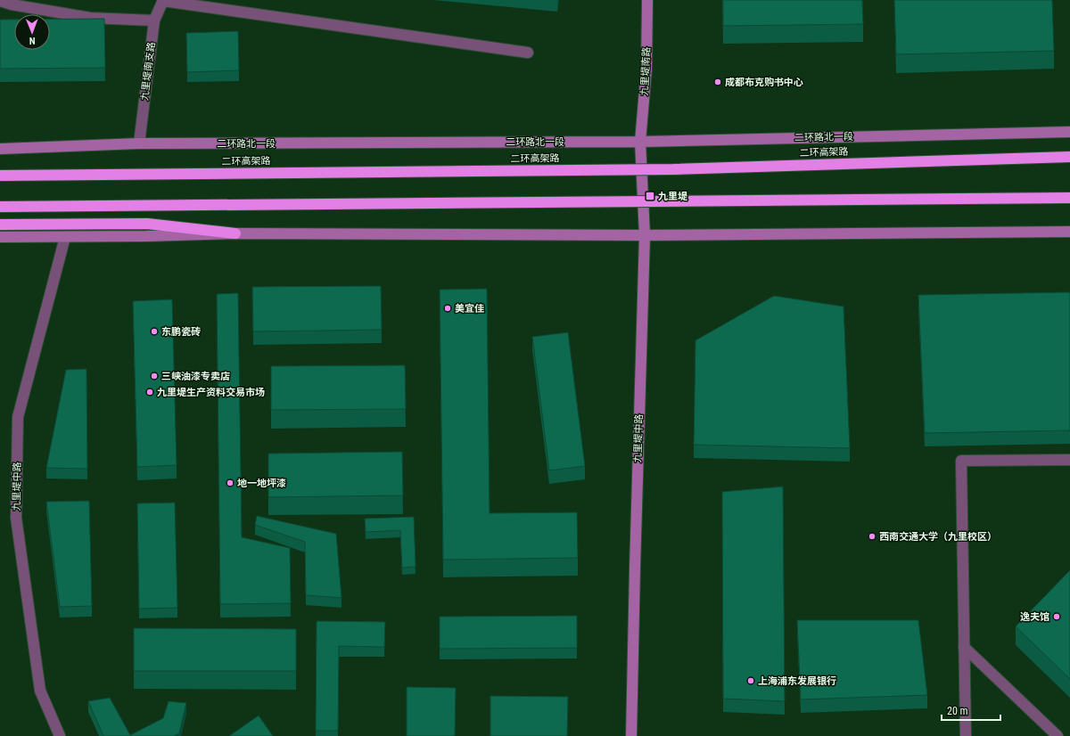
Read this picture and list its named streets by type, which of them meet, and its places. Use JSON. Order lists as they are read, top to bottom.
{
  "streets": {
    "highway": ["二环高架路"],
    "main road": ["九里堤南路", "二环路北一段", "九里堤中路"],
    "street": ["九里堤南支路"]
  },
  "crossings": [
    ["九里堤南支路", "二环路北一段"],
    ["九里堤南路", "二环路北一段"],
    ["九里堤南路", "九里堤中路"],
    ["二环路北一段", "九里堤中路"]
  ],
  "places": {
    "other": [
      "成都布克购书中心",
      "美宜佳",
      "东鹏瓷砖",
      "三峡油漆专卖店",
      "九里堤生产资料交易市场",
      "地一地坪漆",
      "西南交通大学（九里校区）",
      "逸夫馆",
      "上海浦东发展银行"
    ],
    "transit": ["九里堤"]
  },
  "scale_bar": "20 m",
  "north": "bottom"
}
